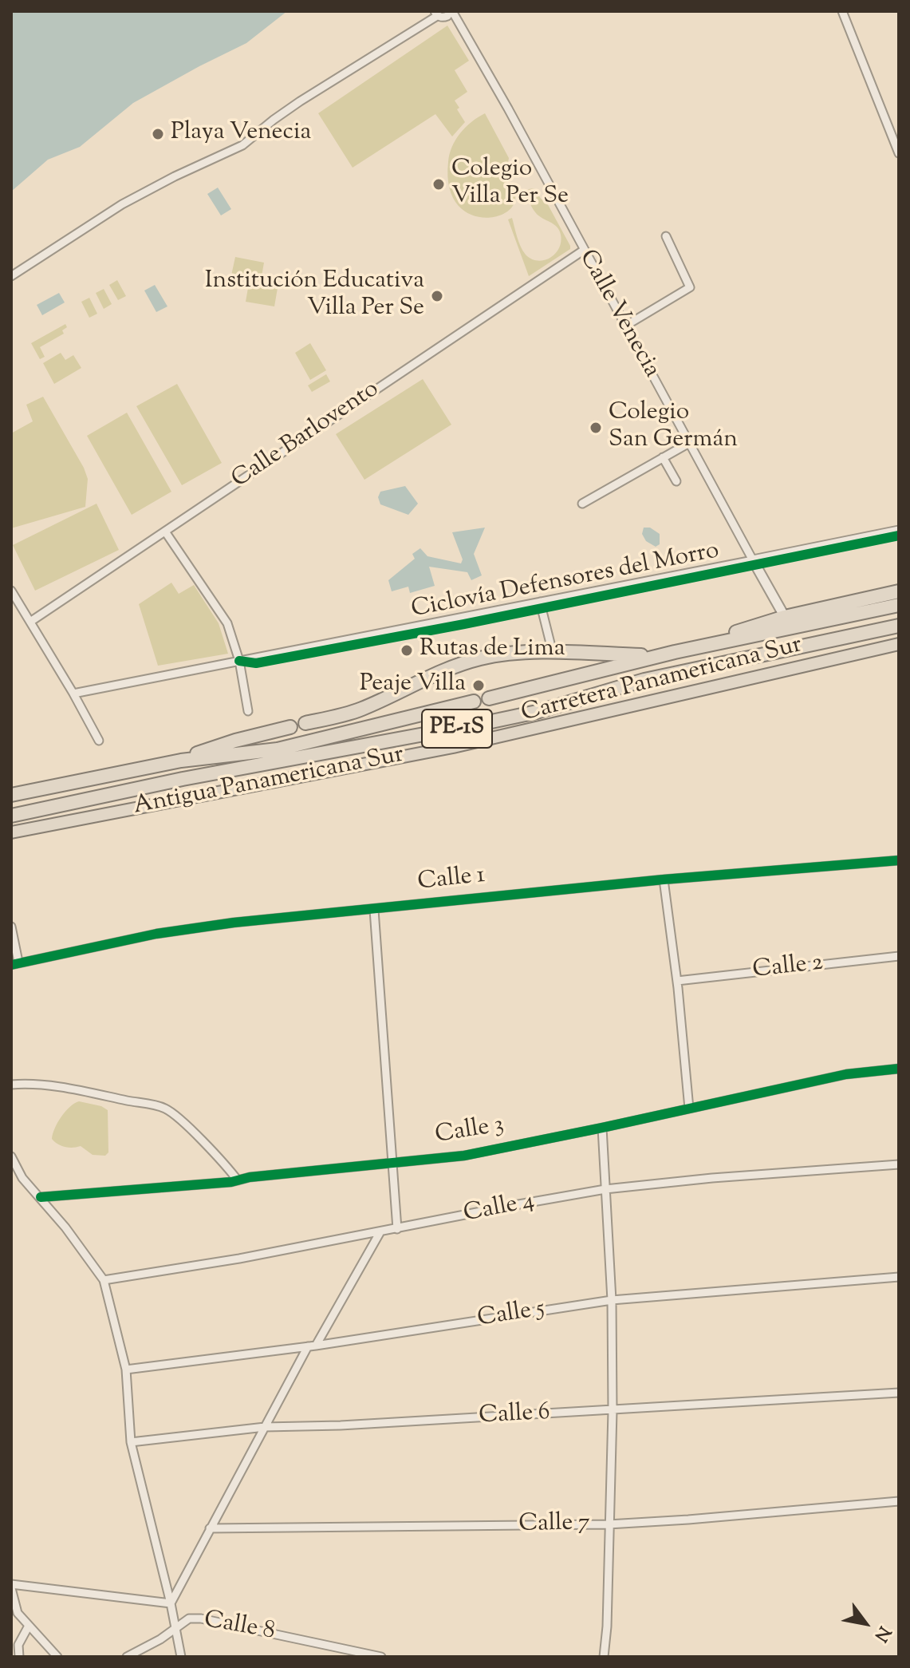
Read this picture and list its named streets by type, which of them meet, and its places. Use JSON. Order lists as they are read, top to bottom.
{
  "streets": {
    "highway": ["Carretera Panamericana Sur", "PE-1S"],
    "main road": ["Antigua Panamericana Sur"],
    "street": [
      "Calle Venecia",
      "Calle Barlovento",
      "Calle 1",
      "Calle 2",
      "Calle 3",
      "Calle 4",
      "Calle 5",
      "Calle 6",
      "Calle 7",
      "Calle 8"
    ],
    "cycle path": ["Ciclovía Defensores del Morro"]
  },
  "crossings": [
    ["Calle Venecia", "Calle Barlovento"]
  ],
  "places": [
    "Playa Venecia",
    "Colegio Villa Per Se",
    "Institución Educativa Villa Per Se",
    "Colegio San Germán",
    "Rutas de Lima",
    "Peaje Villa"
  ],
  "north": "bottom right"
}
